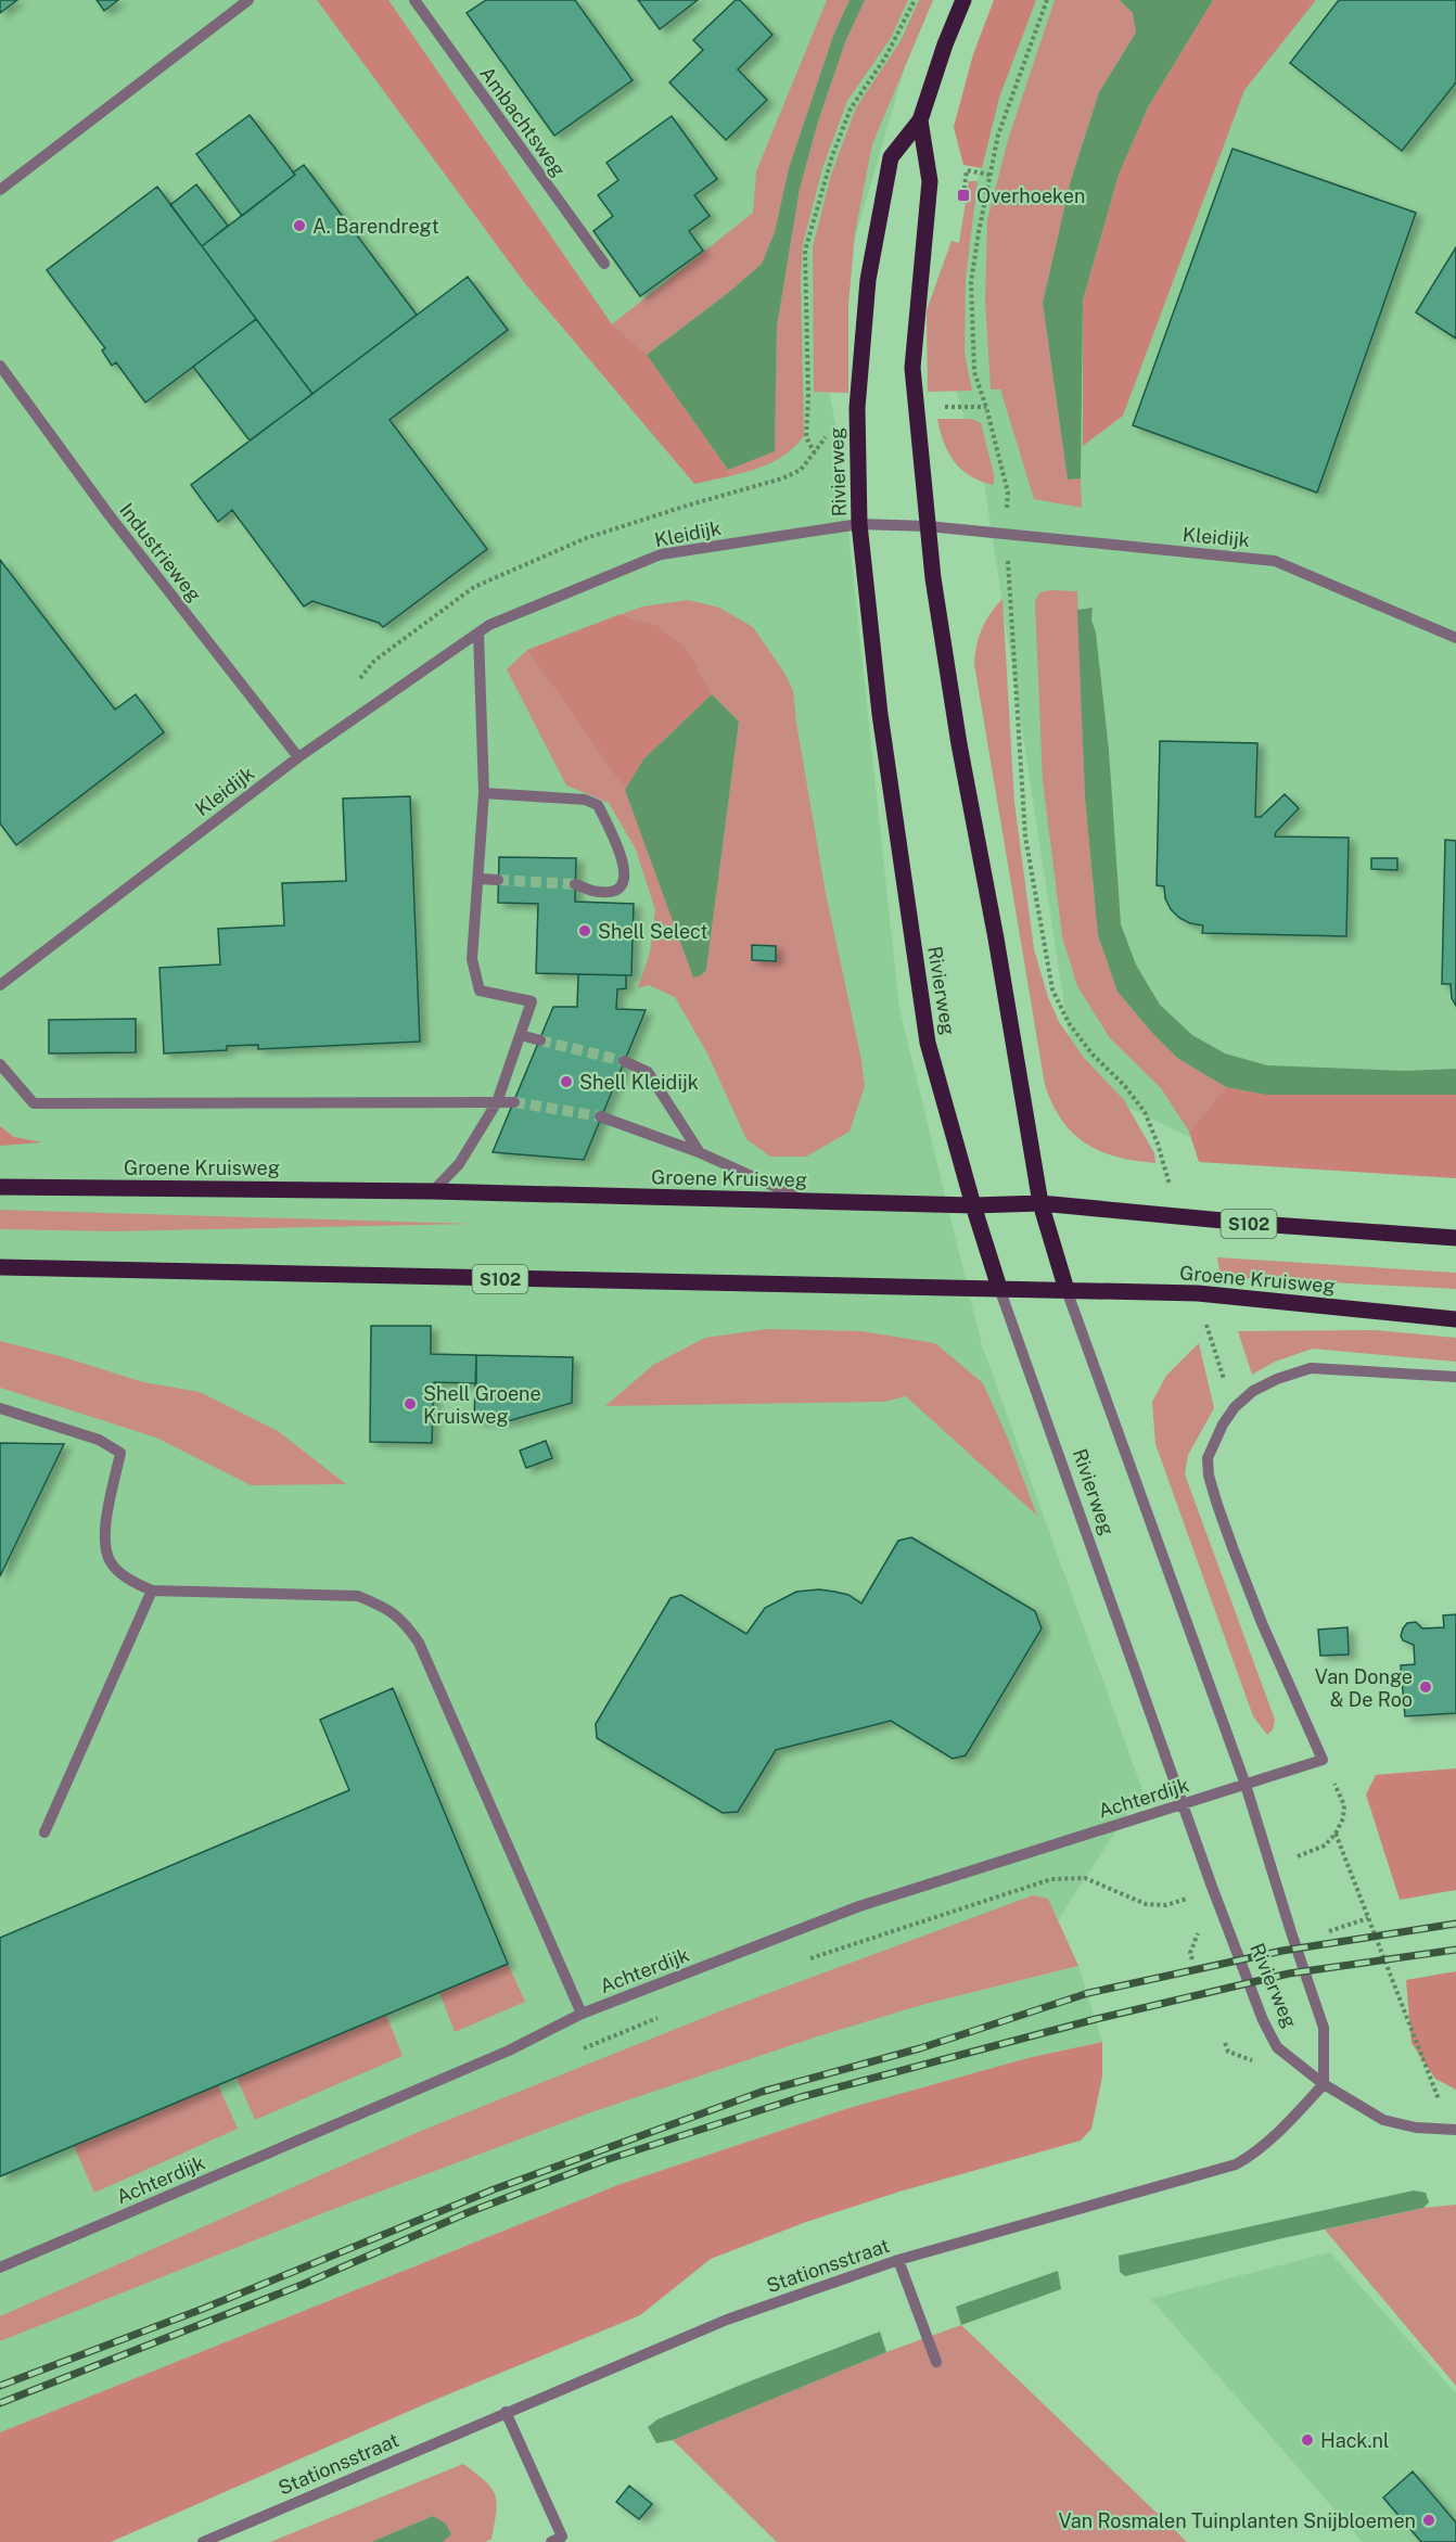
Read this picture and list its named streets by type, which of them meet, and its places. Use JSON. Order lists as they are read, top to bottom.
{
  "streets": {
    "main road": ["Rivierweg", "Groene Kruisweg", "S102"],
    "street": [
      "Ambachtsweg",
      "Kleidijk",
      "Industrieweg",
      "Achterdijk",
      "Stationsstraat"
    ]
  },
  "crossings": [
    ["Rivierweg", "Kleidijk"],
    ["Rivierweg", "Groene Kruisweg"],
    ["Rivierweg", "Achterdijk"],
    ["Rivierweg", "Stationsstraat"],
    ["Kleidijk", "Industrieweg"]
  ],
  "places": {
    "transit": ["Overhoeken"],
    "other": [
      "A. Barendregt",
      "Shell Select",
      "Shell Kleidijk",
      "Shell Groene Kruisweg",
      "Van Donge & De Roo",
      "Hack.nl",
      "Van Rosmalen Tuinplanten Snijbloemen"
    ]
  }
}
